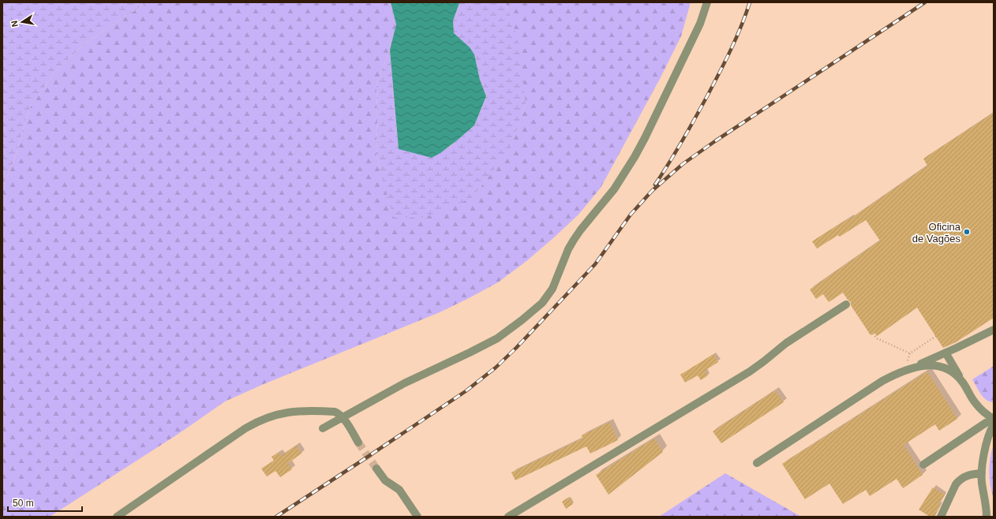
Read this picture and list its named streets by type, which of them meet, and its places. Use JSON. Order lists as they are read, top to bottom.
{
  "places": ["Oficina de Vagões"],
  "scale_bar": "50 m",
  "north": "left"
}
